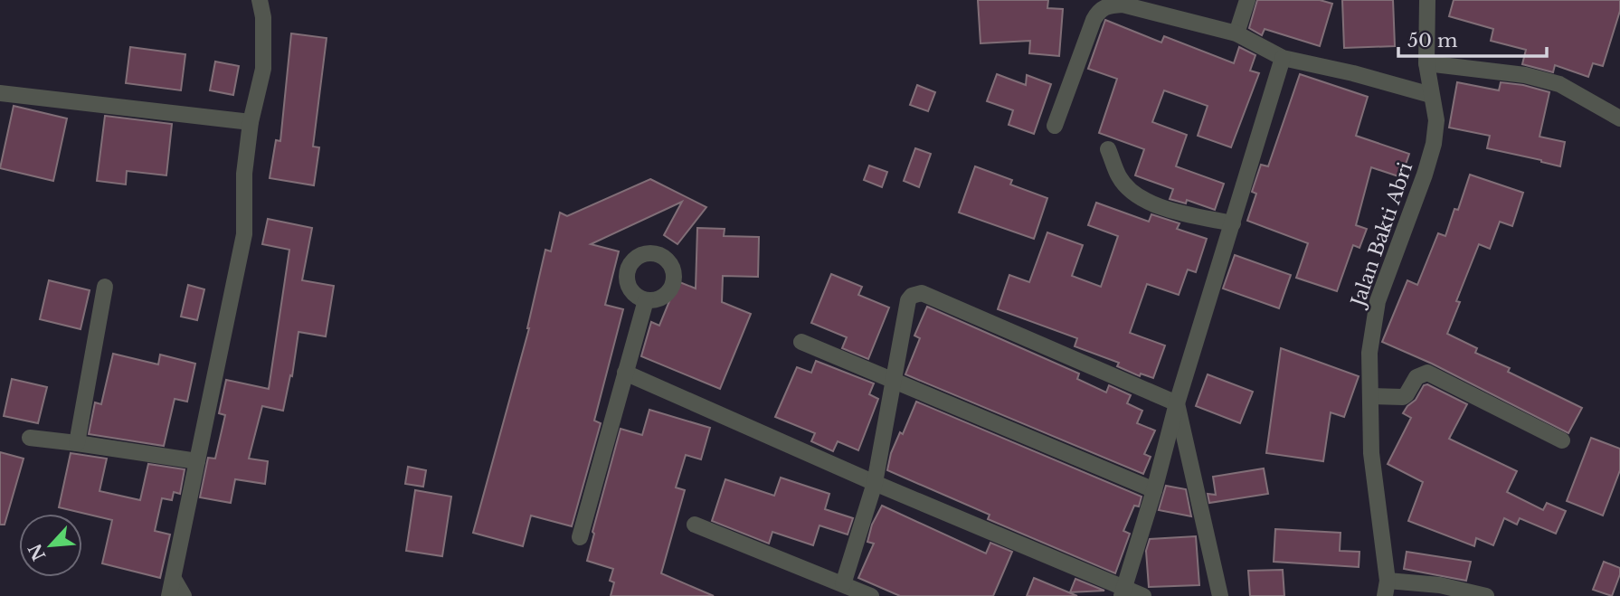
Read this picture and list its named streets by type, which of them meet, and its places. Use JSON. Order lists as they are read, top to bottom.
{
  "streets": {
    "street": ["Jalan Bakti Abri"]
  },
  "scale_bar": "50 m",
  "north": "bottom left"
}
